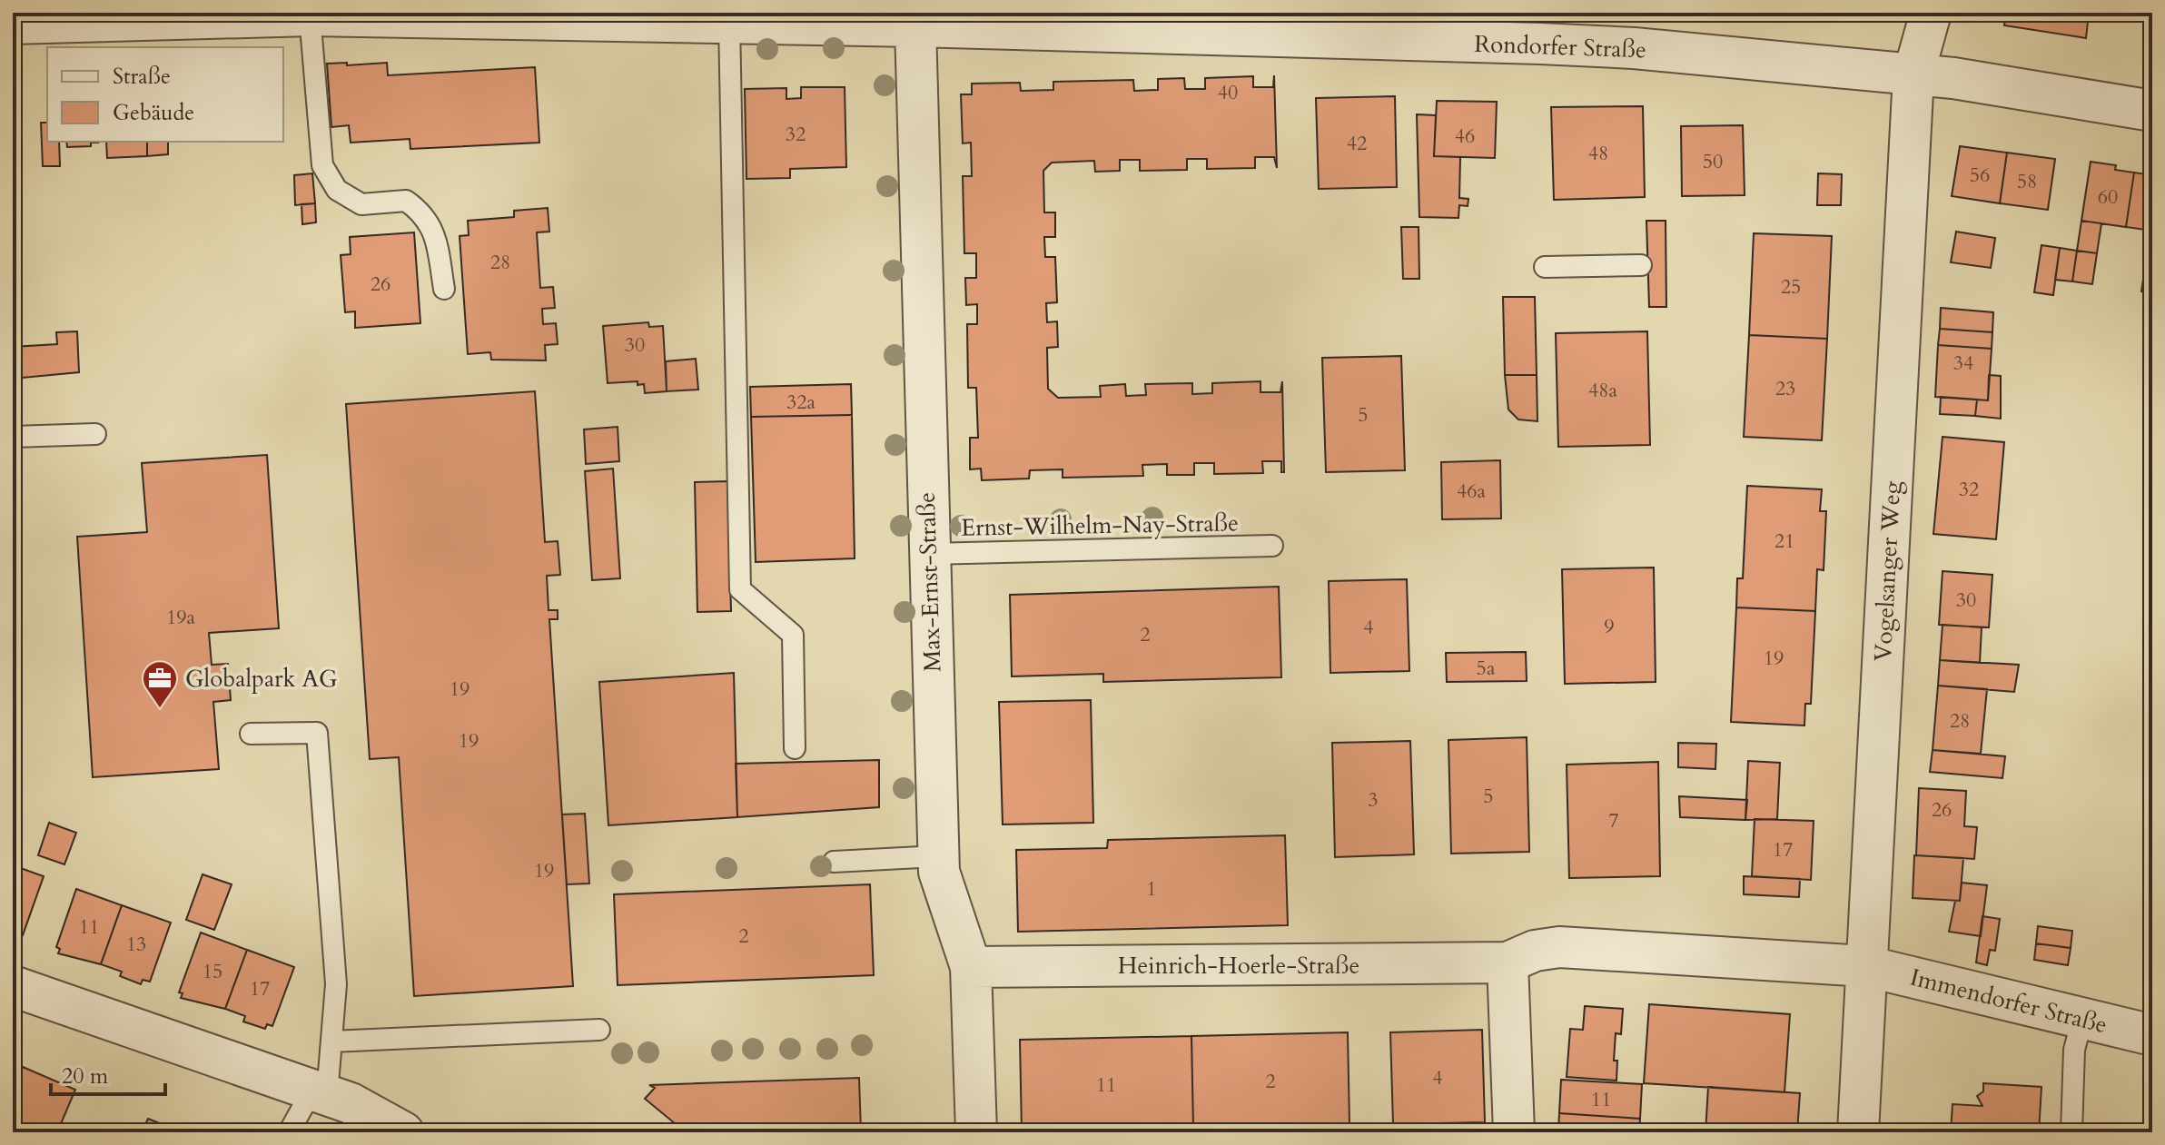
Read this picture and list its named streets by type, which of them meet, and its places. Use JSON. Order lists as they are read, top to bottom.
{
  "streets": {
    "street": [
      "Rondorfer Straße",
      "Vogelsanger Weg",
      "Max-Ernst-Straße",
      "Heinrich-Hoerle-Straße",
      "Immendorfer Straße"
    ],
    "lane": ["Ernst-Wilhelm-Nay-Straße"]
  },
  "crossings": [
    ["Rondorfer Straße", "Vogelsanger Weg"],
    ["Rondorfer Straße", "Max-Ernst-Straße"],
    ["Ernst-Wilhelm-Nay-Straße", "Max-Ernst-Straße"],
    ["Vogelsanger Weg", "Heinrich-Hoerle-Straße"],
    ["Vogelsanger Weg", "Immendorfer Straße"],
    ["Max-Ernst-Straße", "Heinrich-Hoerle-Straße"],
    ["Heinrich-Hoerle-Straße", "Immendorfer Straße"]
  ],
  "places": {
    "office": ["Globalpark AG"]
  },
  "house_numbers": [
    "40",
    "32",
    "46",
    "42",
    "48",
    "50",
    "56",
    "58",
    "60",
    "28",
    "26",
    "25",
    "30",
    "34",
    "23",
    "48a",
    "32a",
    "5",
    "32",
    "46a",
    "21",
    "30",
    "19a",
    "9",
    "4",
    "2",
    "19",
    "5a",
    "19",
    "28",
    "19",
    "5",
    "3",
    "26",
    "7",
    "17",
    "19",
    "1",
    "11",
    "2",
    "13",
    "15",
    "17",
    "4",
    "2",
    "11",
    "11"
  ],
  "legend": ["Straße", "Gebäude"],
  "scale_bar": "20 m"
}
